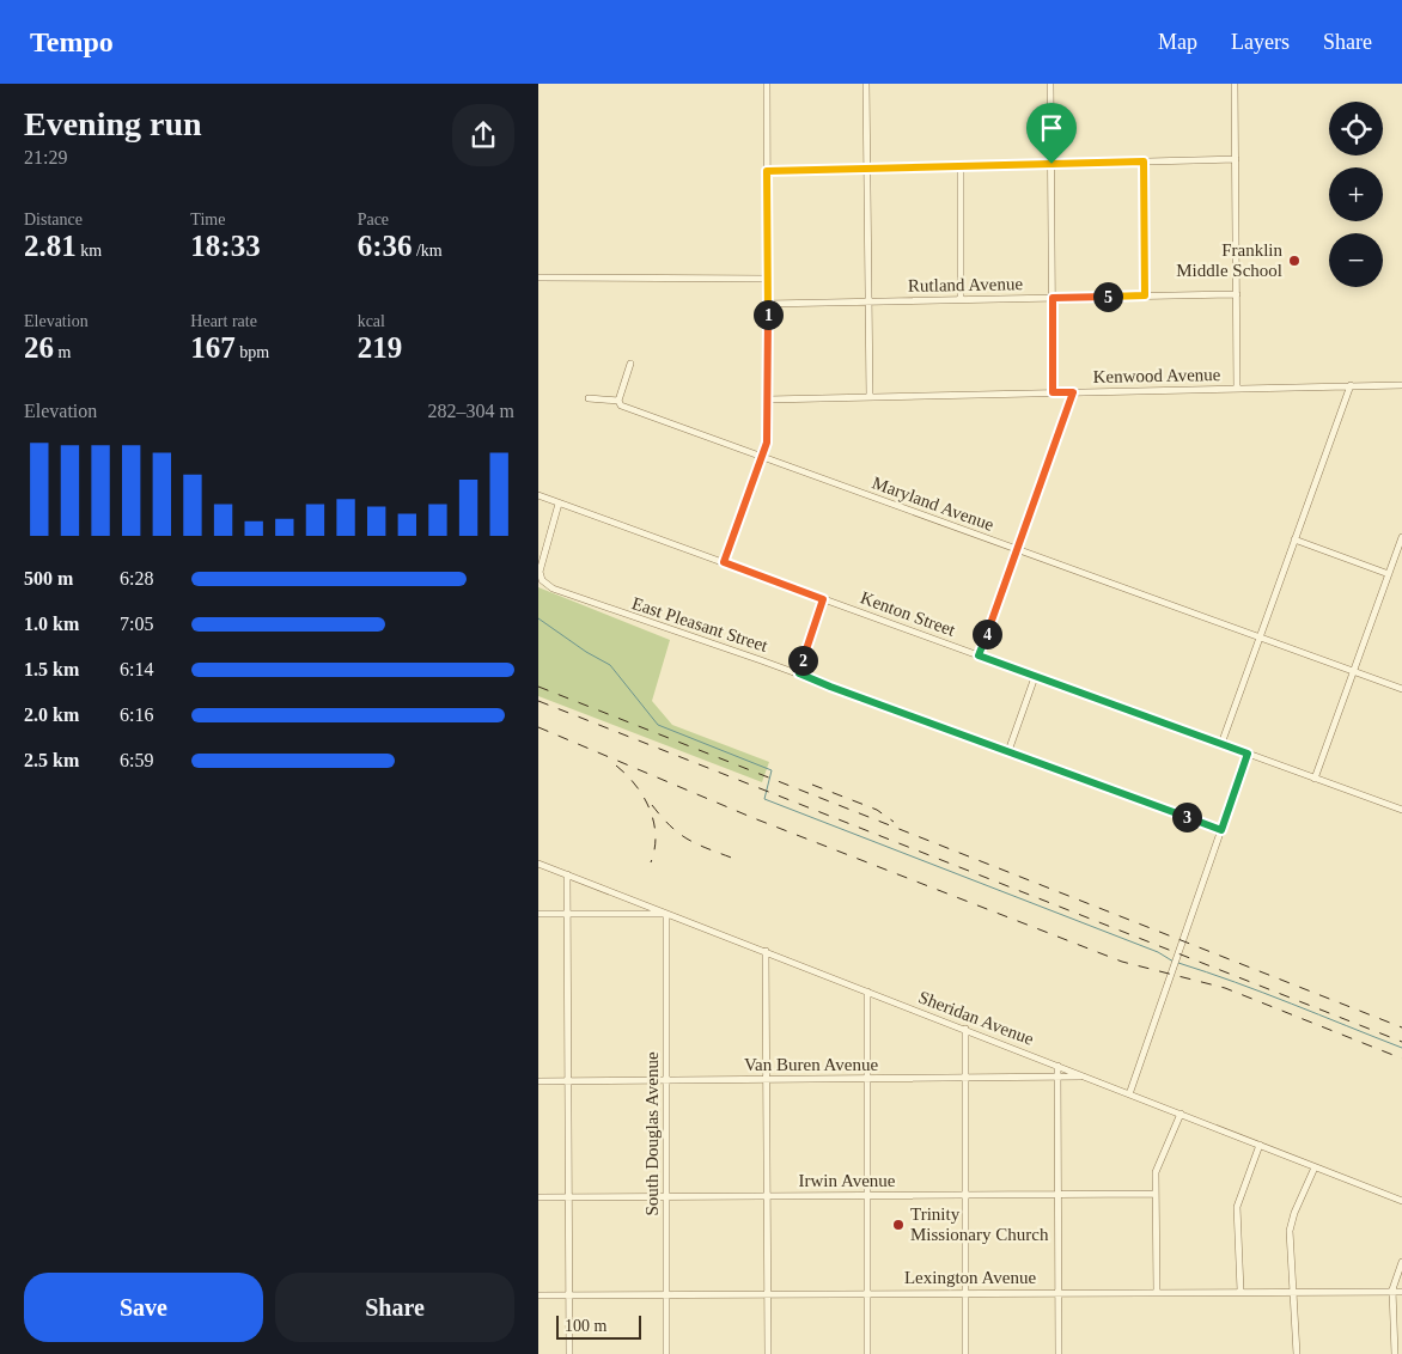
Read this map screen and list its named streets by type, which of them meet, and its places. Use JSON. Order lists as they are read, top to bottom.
{
  "streets": {
    "street": [
      "Rutland Avenue",
      "Kenwood Avenue",
      "Maryland Avenue",
      "Kenton Street",
      "East Pleasant Street",
      "Sheridan Avenue",
      "Van Buren Avenue",
      "South Douglas Avenue",
      "Irwin Avenue",
      "Lexington Avenue"
    ]
  },
  "crossings": [
    ["Kenton Street", "East Pleasant Street"],
    ["Sheridan Avenue", "Van Buren Avenue"],
    ["Sheridan Avenue", "South Douglas Avenue"],
    ["Van Buren Avenue", "South Douglas Avenue"],
    ["South Douglas Avenue", "Irwin Avenue"],
    ["South Douglas Avenue", "Lexington Avenue"]
  ],
  "places": ["Franklin Middle School", "Trinity Missionary Church"],
  "scale_bar": "100 m",
  "page": {
    "header": "Tempo",
    "nav": ["Map", "Layers", "Share"],
    "heading": ["Evening run", "21:29"],
    "map_buttons": ["+", "−"],
    "stats": [
      ["Distance", "2.81 km"],
      ["Time", "18:33"],
      ["Pace", "6:36 /km"],
      ["Elevation", "26 m"],
      ["Heart rate", "167 bpm"],
      ["kcal", "219"]
    ],
    "pins": [
      "5",
      "1",
      "4",
      "2",
      "3"
    ],
    "chart": ["Elevation", "282–304 m"],
    "list": [
      {
        "name": "500 m",
        "note": "6:28"
      },
      {
        "name": "1.0 km",
        "note": "7:05"
      },
      {
        "name": "1.5 km",
        "note": "6:14"
      },
      {
        "name": "2.0 km",
        "note": "6:16"
      },
      {
        "name": "2.5 km",
        "note": "6:59"
      }
    ],
    "buttons": ["Save", "Share"],
    "scale": "100 m"
  }
}
